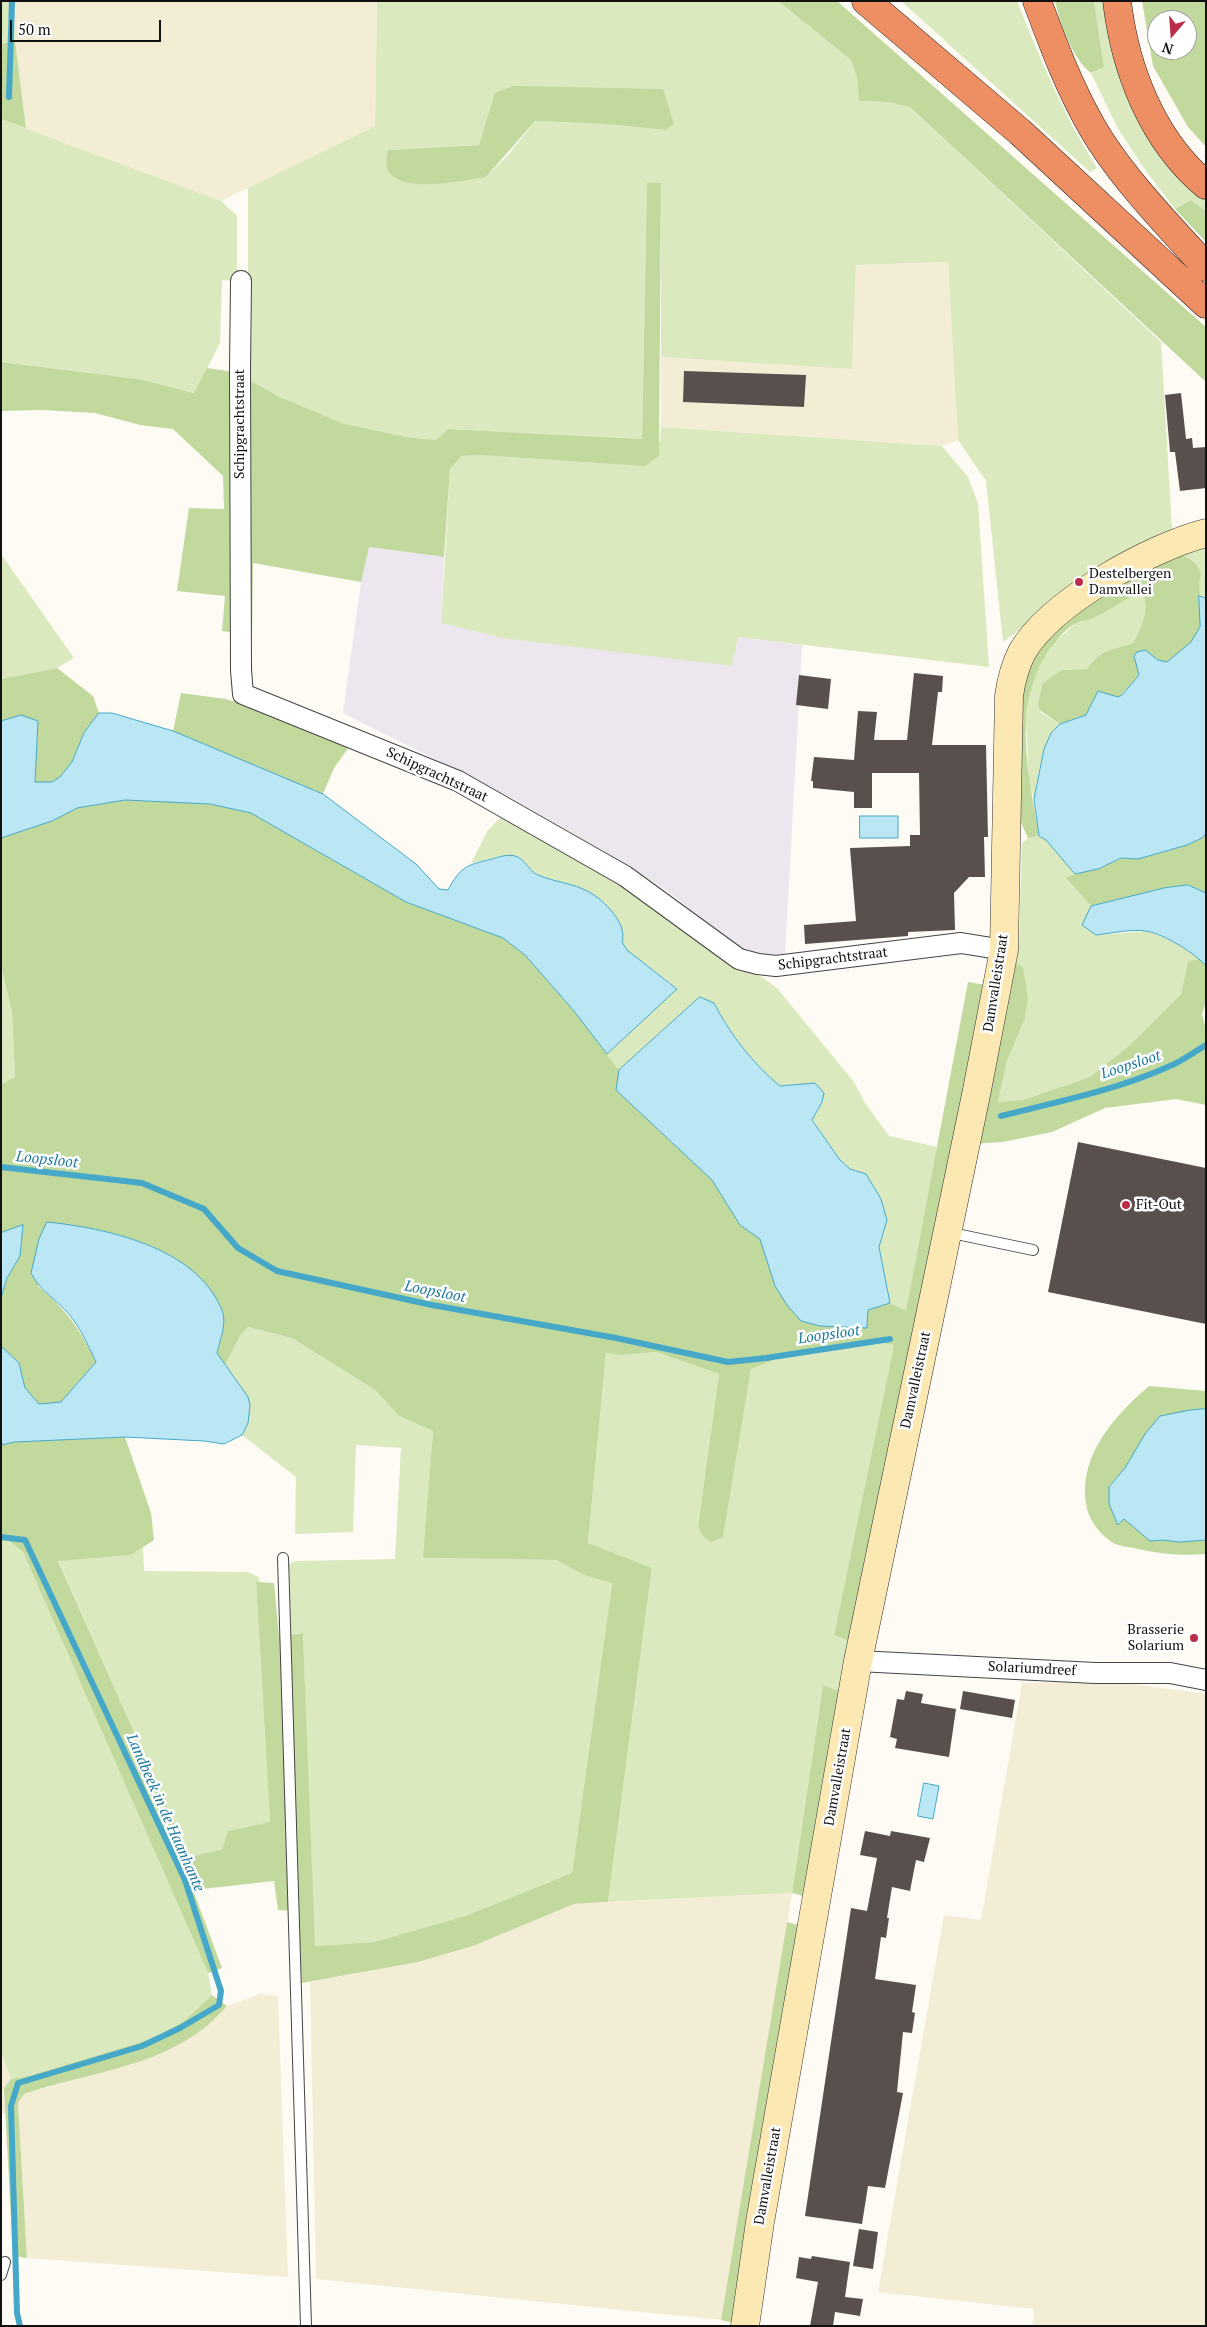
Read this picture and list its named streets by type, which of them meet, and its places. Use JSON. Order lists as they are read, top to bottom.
{
  "streets": {
    "street": ["Schipgrachtstraat", "Damvalleistraat", "Solariumdreef"]
  },
  "crossings": [
    ["Schipgrachtstraat", "Damvalleistraat"],
    ["Damvalleistraat", "Solariumdreef"]
  ],
  "water": ["Loopsloot", "Landbeek in de Haanhante"],
  "places": ["Destelbergen Damvallei", "Fit-Out", "Brasserie Solarium"],
  "scale_bar": "50 m",
  "north": "bottom"
}
